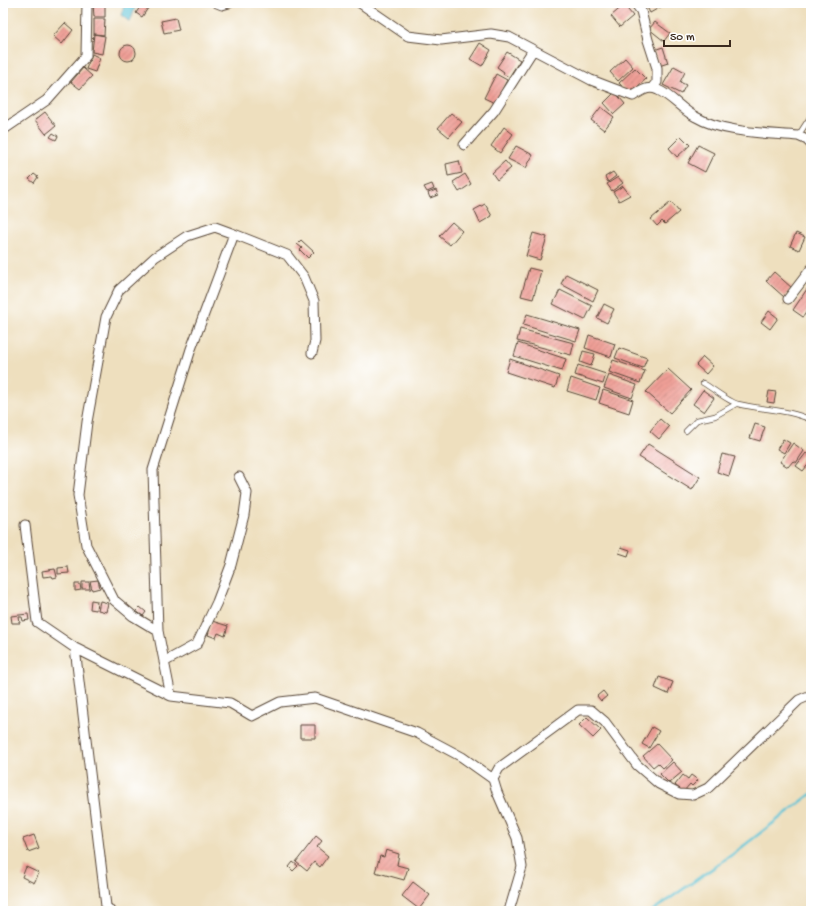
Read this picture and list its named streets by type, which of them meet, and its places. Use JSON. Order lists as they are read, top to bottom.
{
  "scale_bar": "50 m"
}
